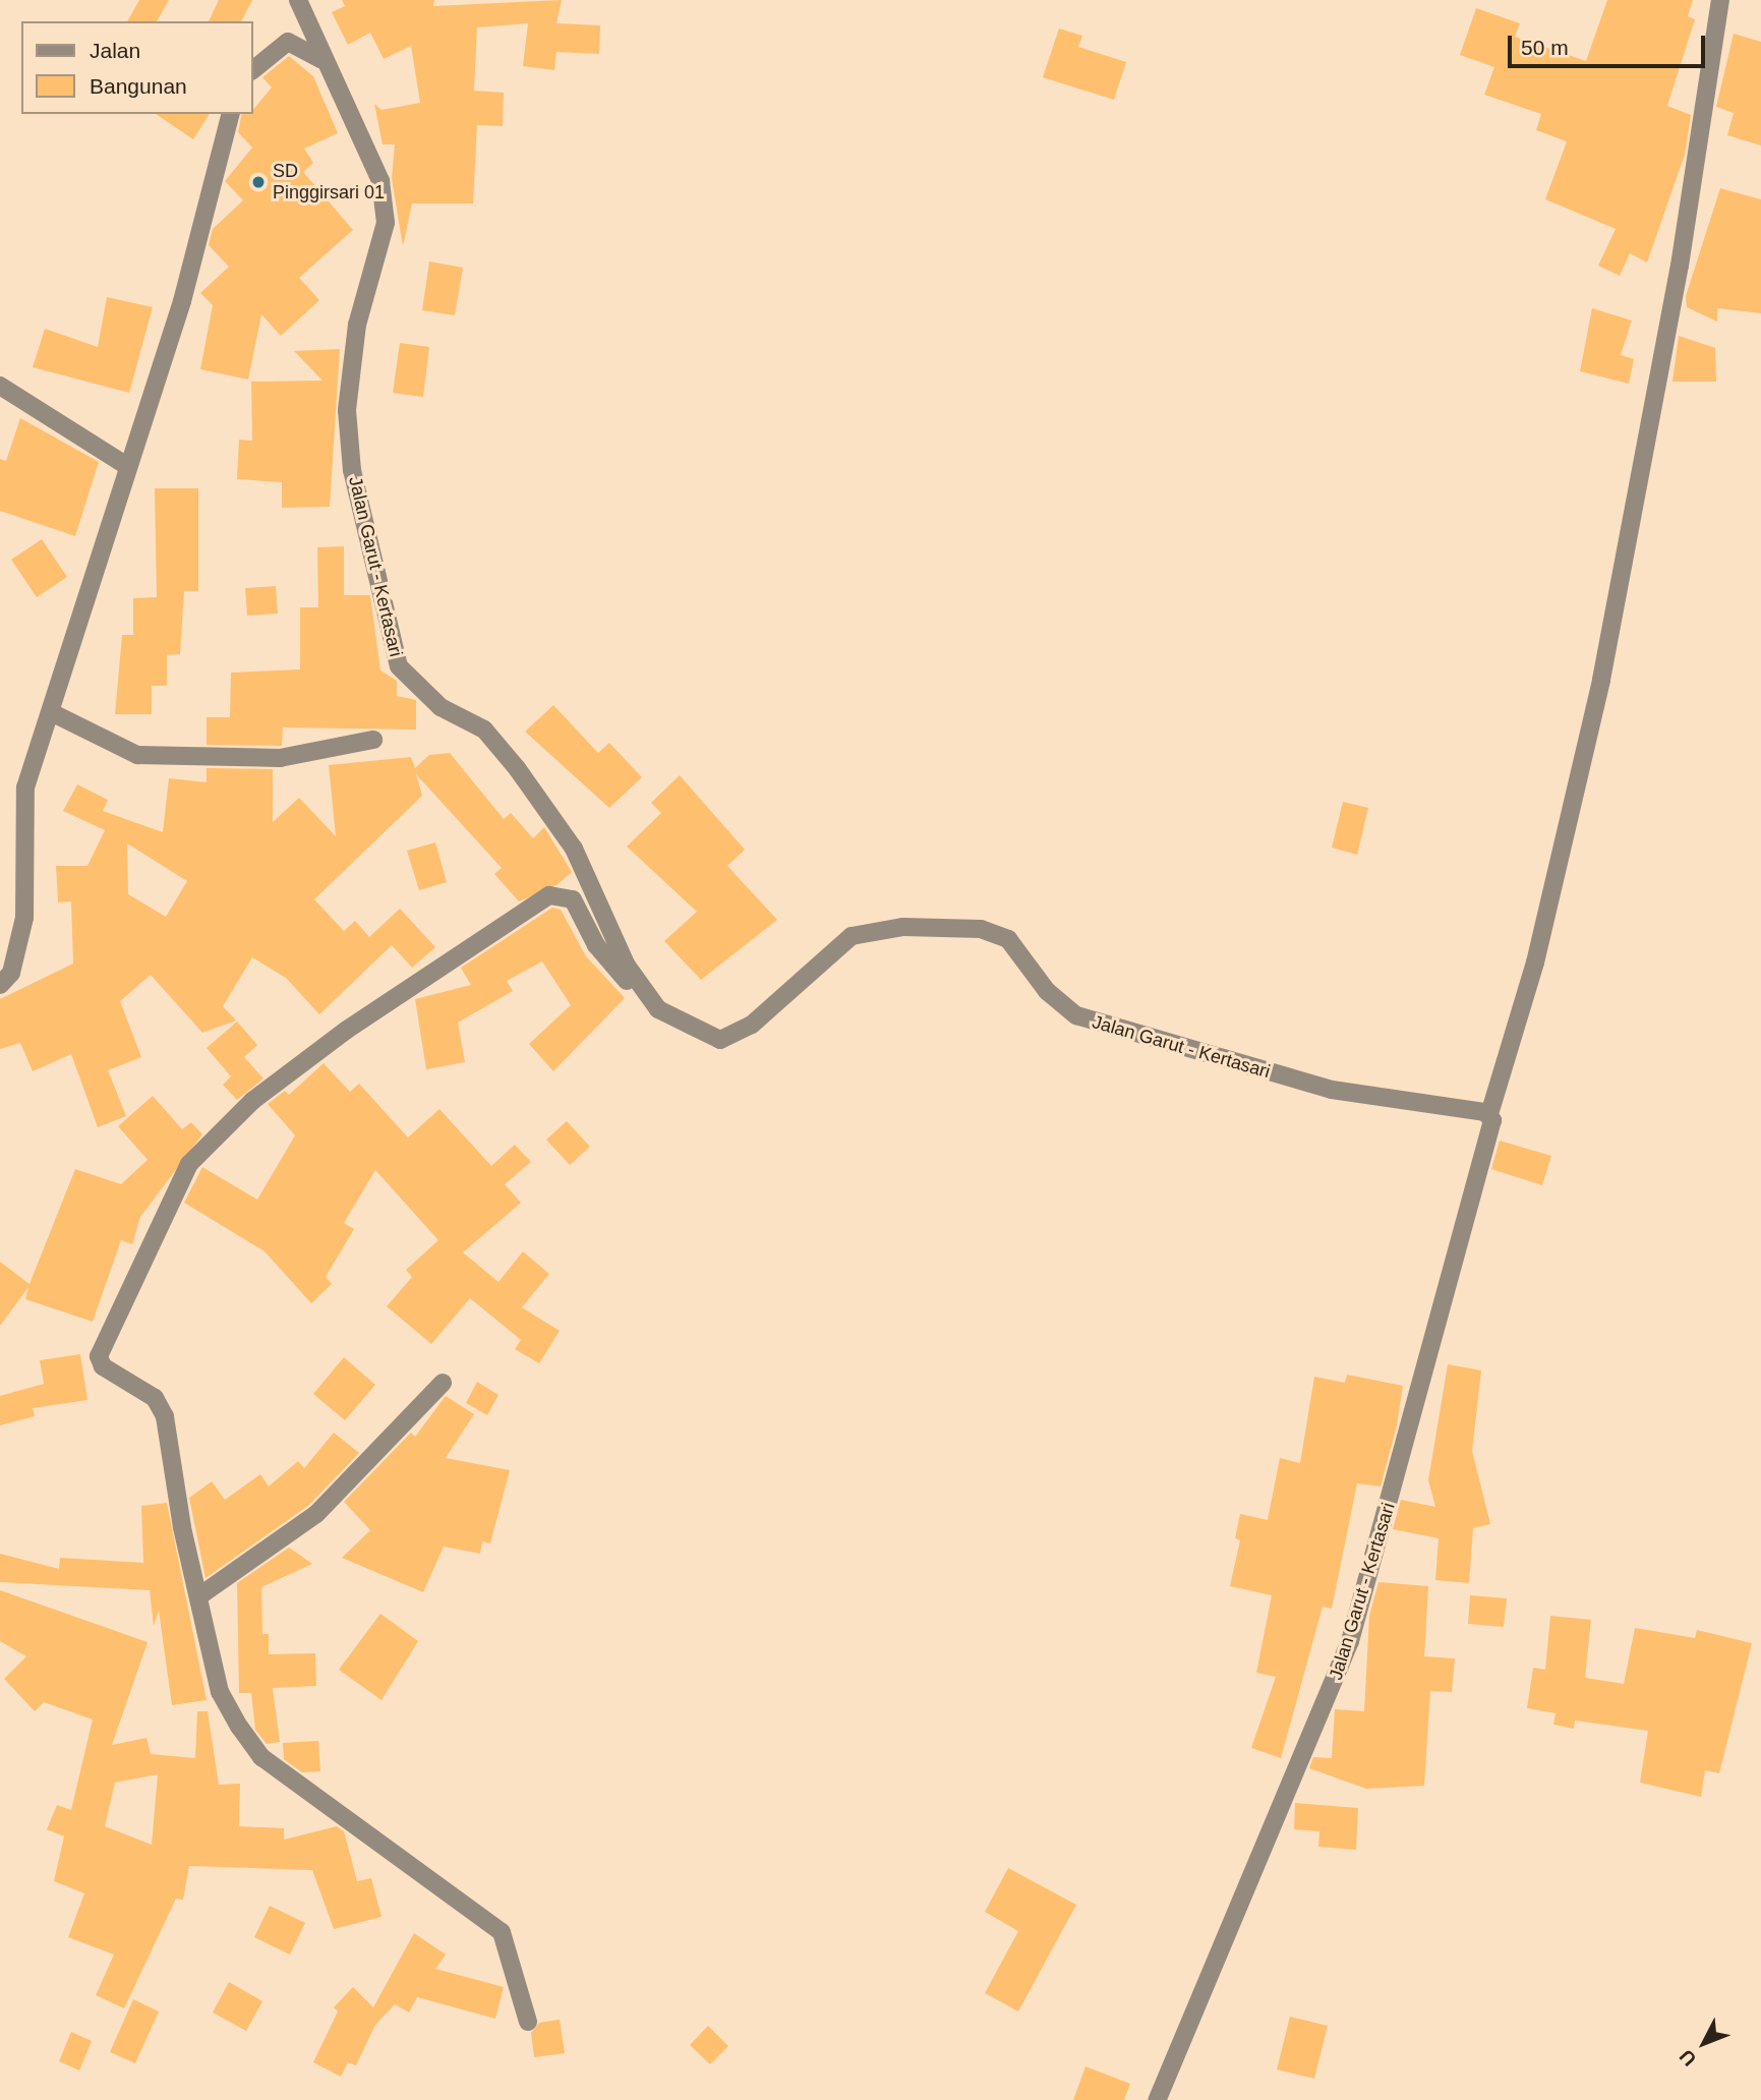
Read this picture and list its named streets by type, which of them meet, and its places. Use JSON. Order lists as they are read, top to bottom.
{
  "streets": {
    "street": ["Jalan Garut - Kertasari"]
  },
  "places": ["SD Pinggirsari 01"],
  "legend": ["Jalan", "Bangunan"],
  "scale_bar": "50 m",
  "north": "bottom left"
}
